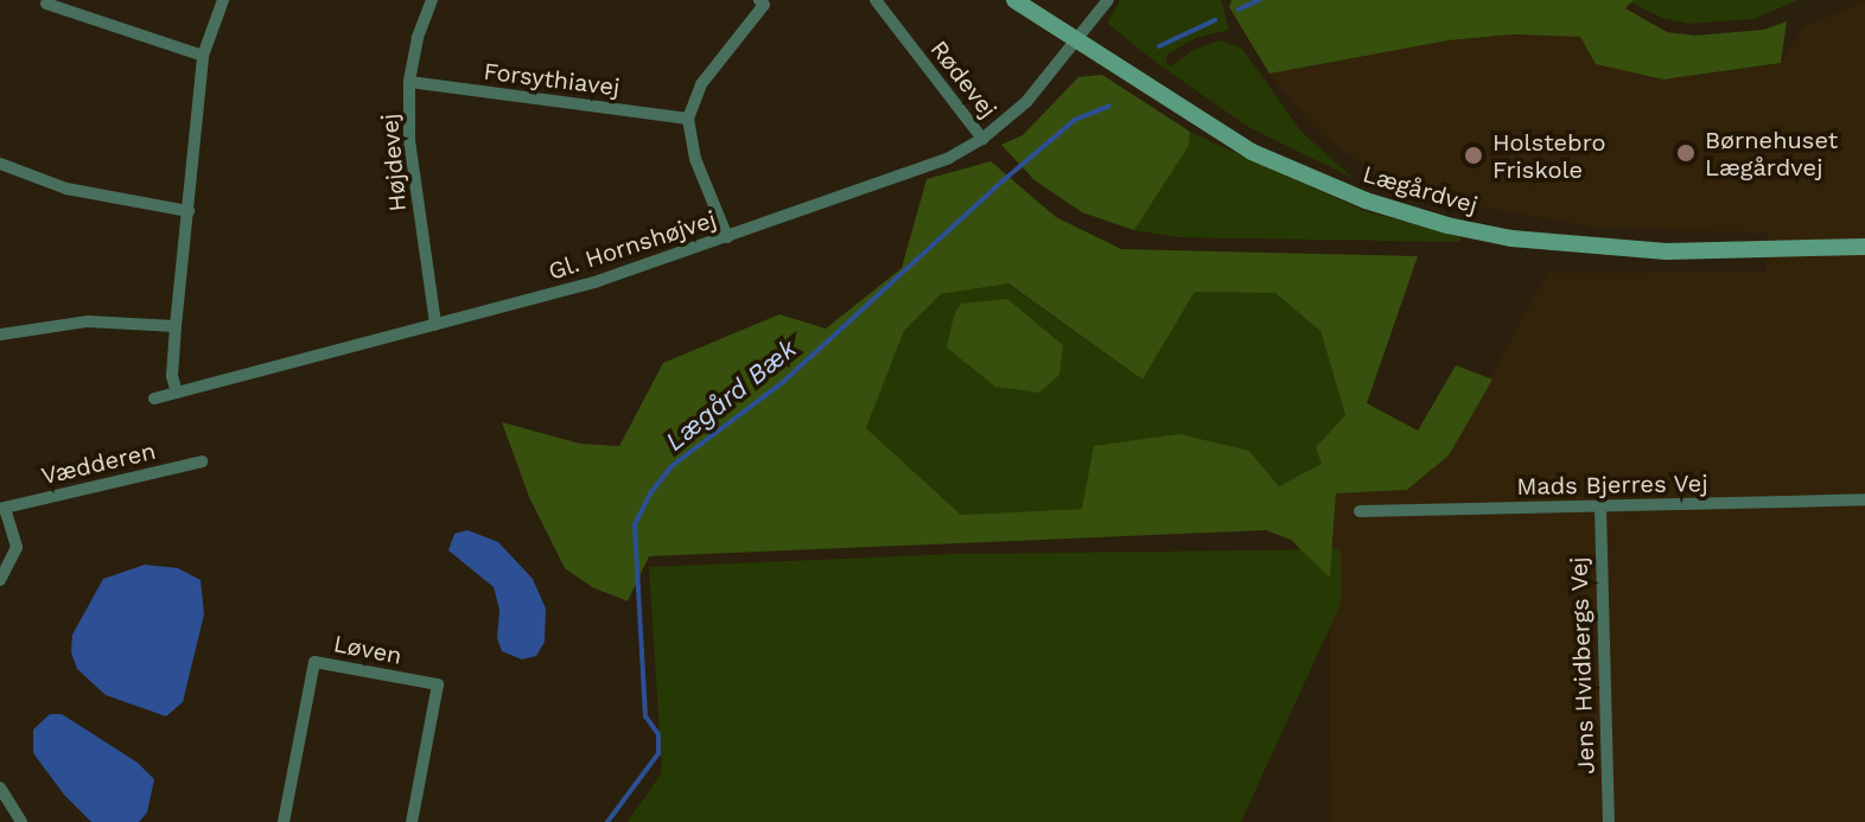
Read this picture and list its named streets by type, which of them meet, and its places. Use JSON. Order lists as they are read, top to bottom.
{
  "streets": {
    "street": [
      "Forsythiavej",
      "Rødevej",
      "Højdevej",
      "Lægårdvej",
      "Gl. Hornshøjvej",
      "Vædderen",
      "Mads Bjerres Vej",
      "Løven",
      "Jens Hvidbergs Vej"
    ]
  },
  "crossings": [
    ["Forsythiavej", "Højdevej"],
    ["Rødevej", "Gl. Hornshøjvej"],
    ["Højdevej", "Gl. Hornshøjvej"],
    ["Lægårdvej", "Gl. Hornshøjvej"],
    ["Mads Bjerres Vej", "Jens Hvidbergs Vej"]
  ],
  "water": ["Lægård Bæk"],
  "places": ["Børnehuset Lægårdvej", "Holstebro Friskole"]
}
